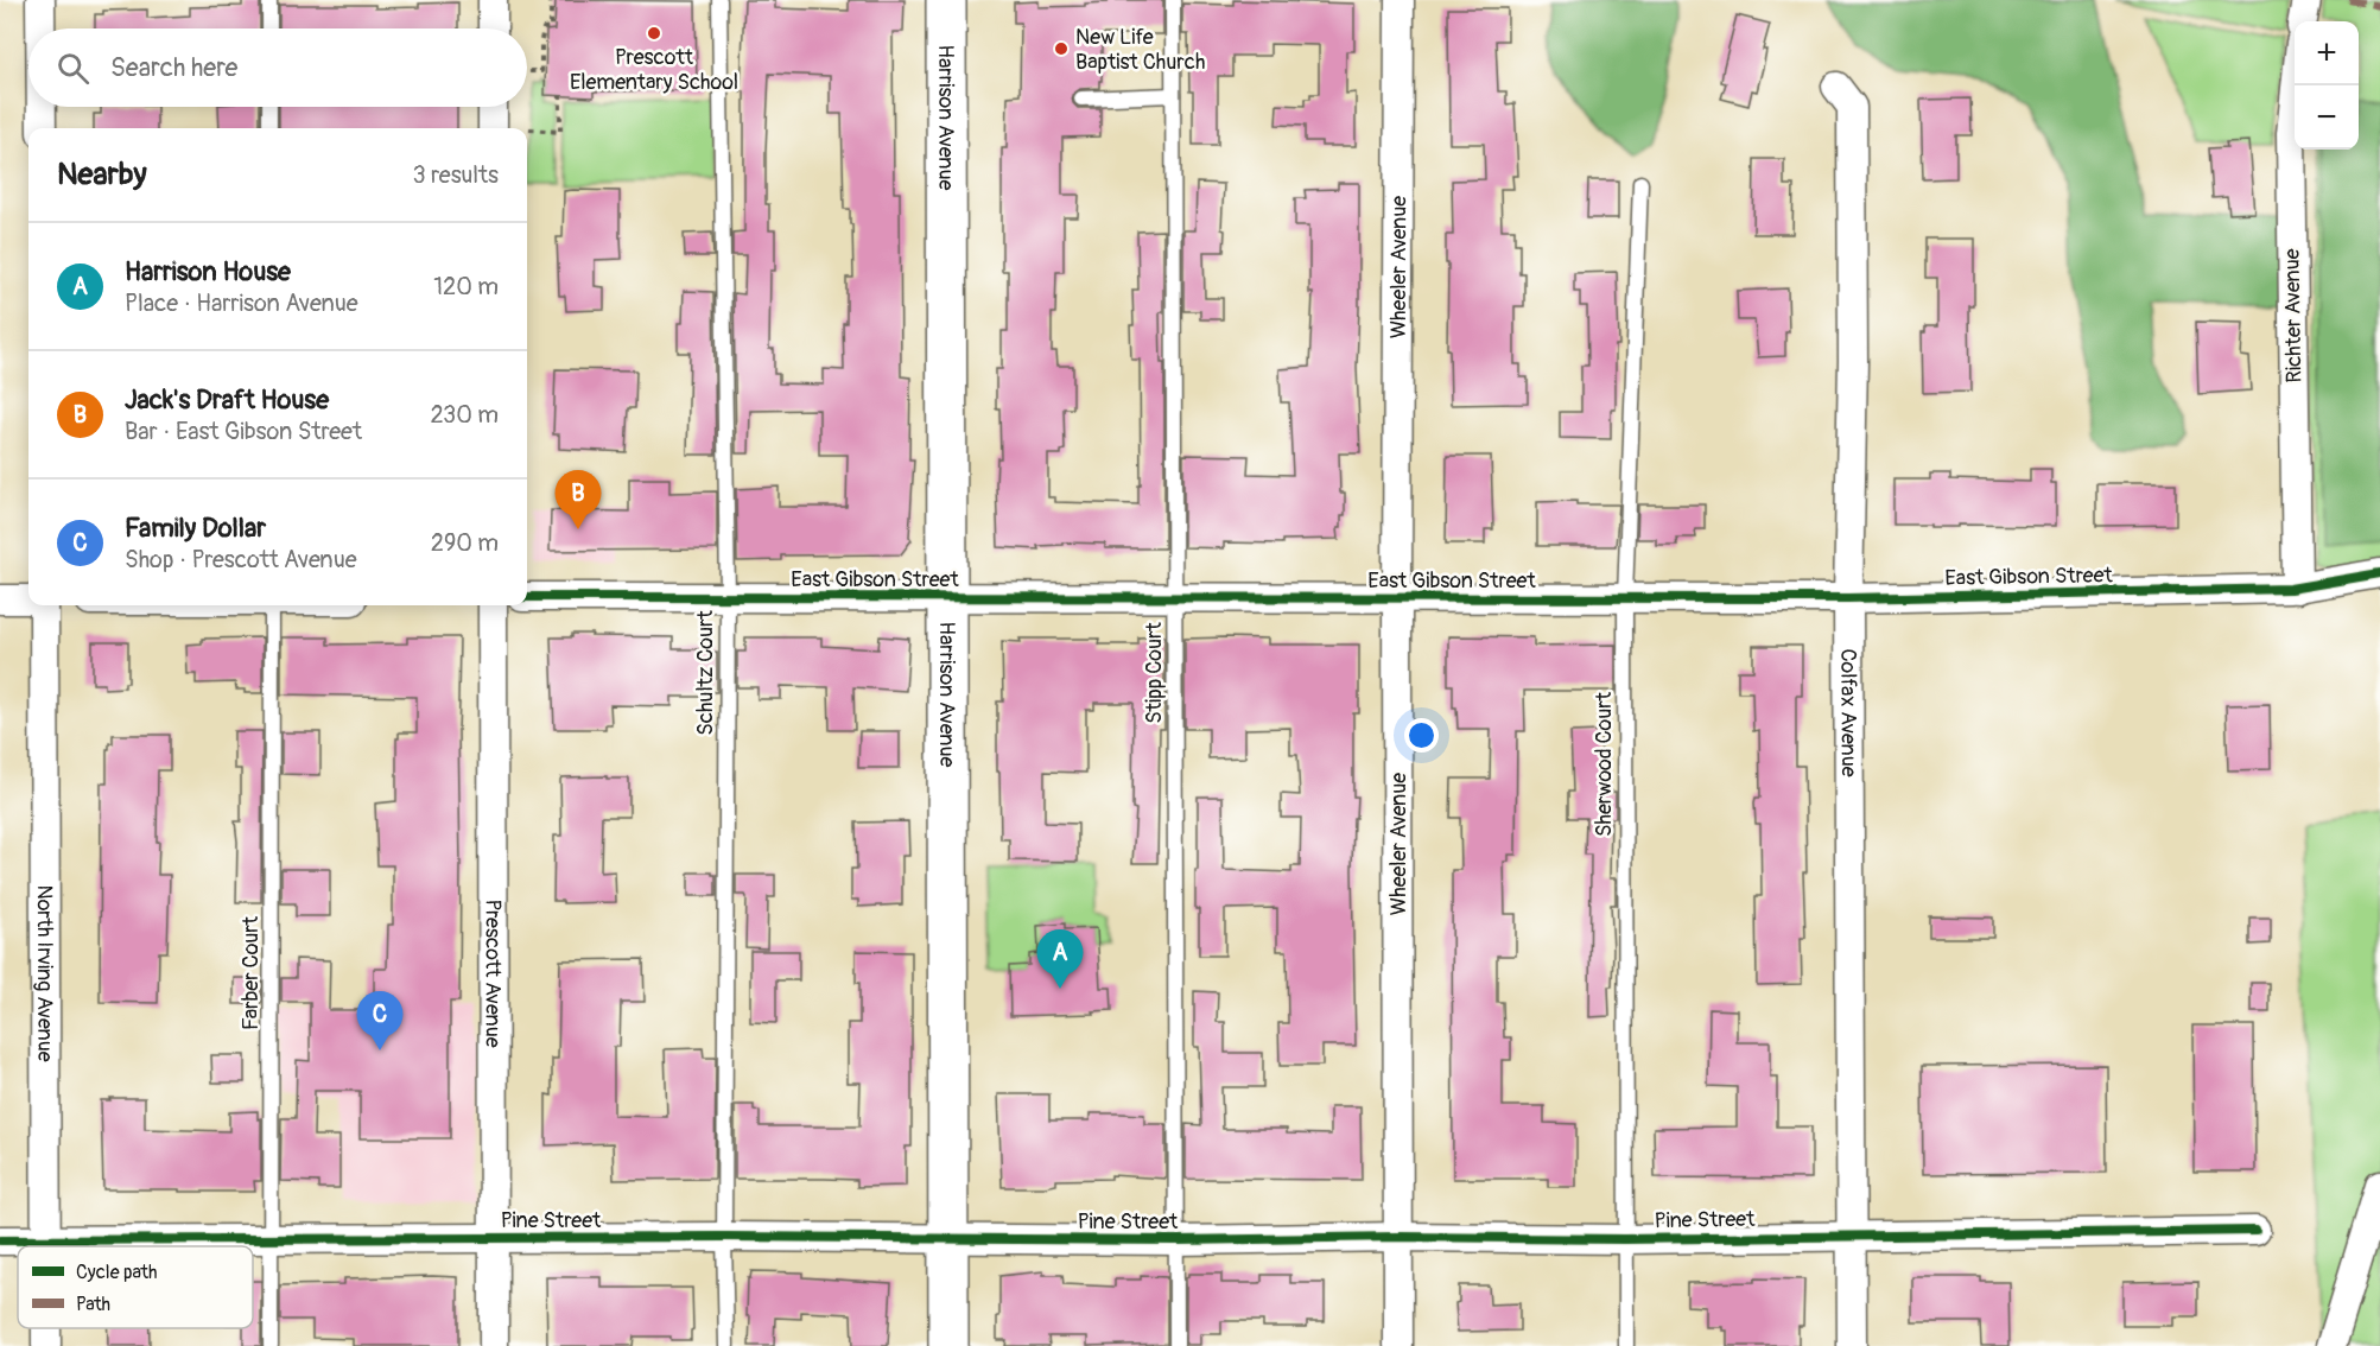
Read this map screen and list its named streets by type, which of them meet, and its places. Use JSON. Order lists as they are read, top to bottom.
{
  "streets": {
    "main road": ["Harrison Avenue"],
    "street": [
      "Wheeler Avenue",
      "Richter Avenue",
      "East Gibson Street",
      "Colfax Avenue",
      "North Irving Avenue",
      "Prescott Avenue",
      "Pine Street"
    ],
    "lane": [
      "Schultz Court",
      "Stipp Court",
      "Sherwood Court",
      "Farber Court"
    ]
  },
  "crossings": [
    ["Harrison Avenue", "East Gibson Street"],
    ["Harrison Avenue", "Pine Street"],
    ["Wheeler Avenue", "East Gibson Street"],
    ["Wheeler Avenue", "Pine Street"],
    ["Richter Avenue", "East Gibson Street"],
    ["East Gibson Street", "Schultz Court"],
    ["East Gibson Street", "Stipp Court"],
    ["East Gibson Street", "Colfax Avenue"],
    ["East Gibson Street", "Sherwood Court"],
    ["Schultz Court", "Pine Street"],
    ["Stipp Court", "Pine Street"],
    ["Colfax Avenue", "Pine Street"],
    ["Sherwood Court", "Pine Street"],
    ["North Irving Avenue", "Pine Street"],
    ["Farber Court", "Pine Street"],
    ["Prescott Avenue", "Pine Street"]
  ],
  "places": ["Prescott Elementary School", "New Life Baptist Church"],
  "legend": ["Cycle path", "Path"],
  "page": {
    "map_buttons": ["+", "−"],
    "search": "Search here",
    "heading": ["Nearby", "3 results"],
    "list": [
      {
        "mark": "A",
        "name": "Harrison House",
        "note": "Place · Harrison Avenue",
        "value": "120 m"
      },
      {
        "mark": "B",
        "name": "Jack's Draft House",
        "note": "Bar · East Gibson Street",
        "value": "230 m"
      },
      {
        "mark": "C",
        "name": "Family Dollar",
        "note": "Shop · Prescott Avenue",
        "value": "290 m"
      }
    ],
    "pins": ["B", "A", "C"]
  }
}
